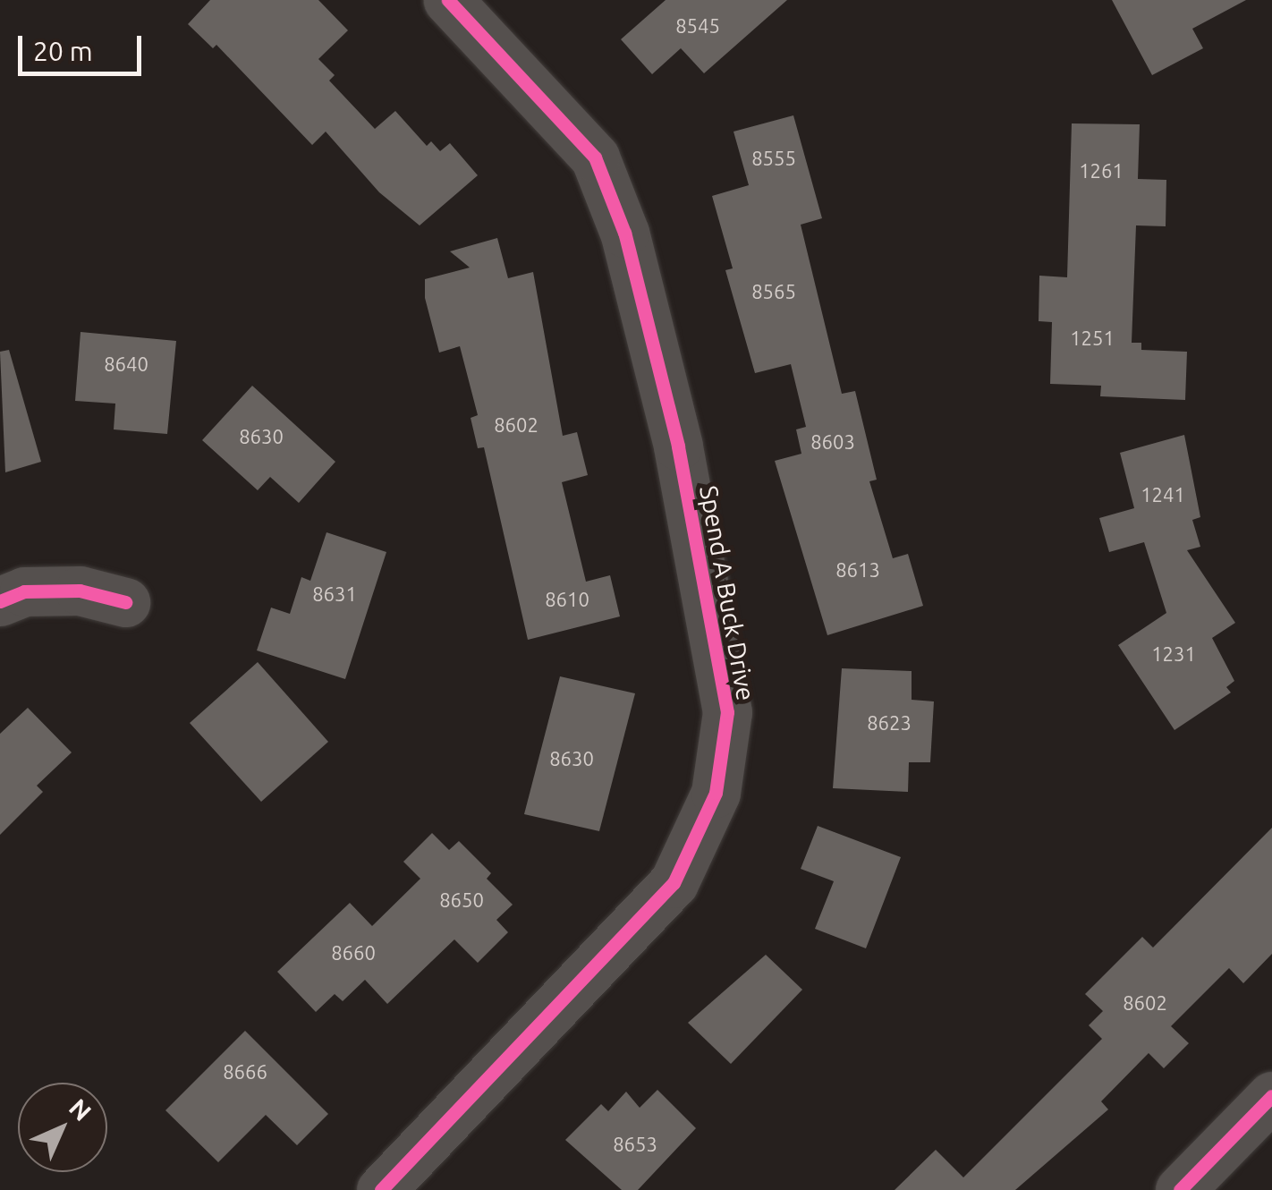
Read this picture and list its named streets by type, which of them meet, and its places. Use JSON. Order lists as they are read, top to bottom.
{
  "streets": {
    "street": ["Spend A Buck Drive"]
  },
  "house_numbers": [
    "8545",
    "8555",
    "1261",
    "8565",
    "1251",
    "8640",
    "8602",
    "8630",
    "8603",
    "1241",
    "8613",
    "8631",
    "8610",
    "1231",
    "8623",
    "8630",
    "8650",
    "8660",
    "8602",
    "8666",
    "8653"
  ],
  "scale_bar": "20 m",
  "north": "top right"
}
